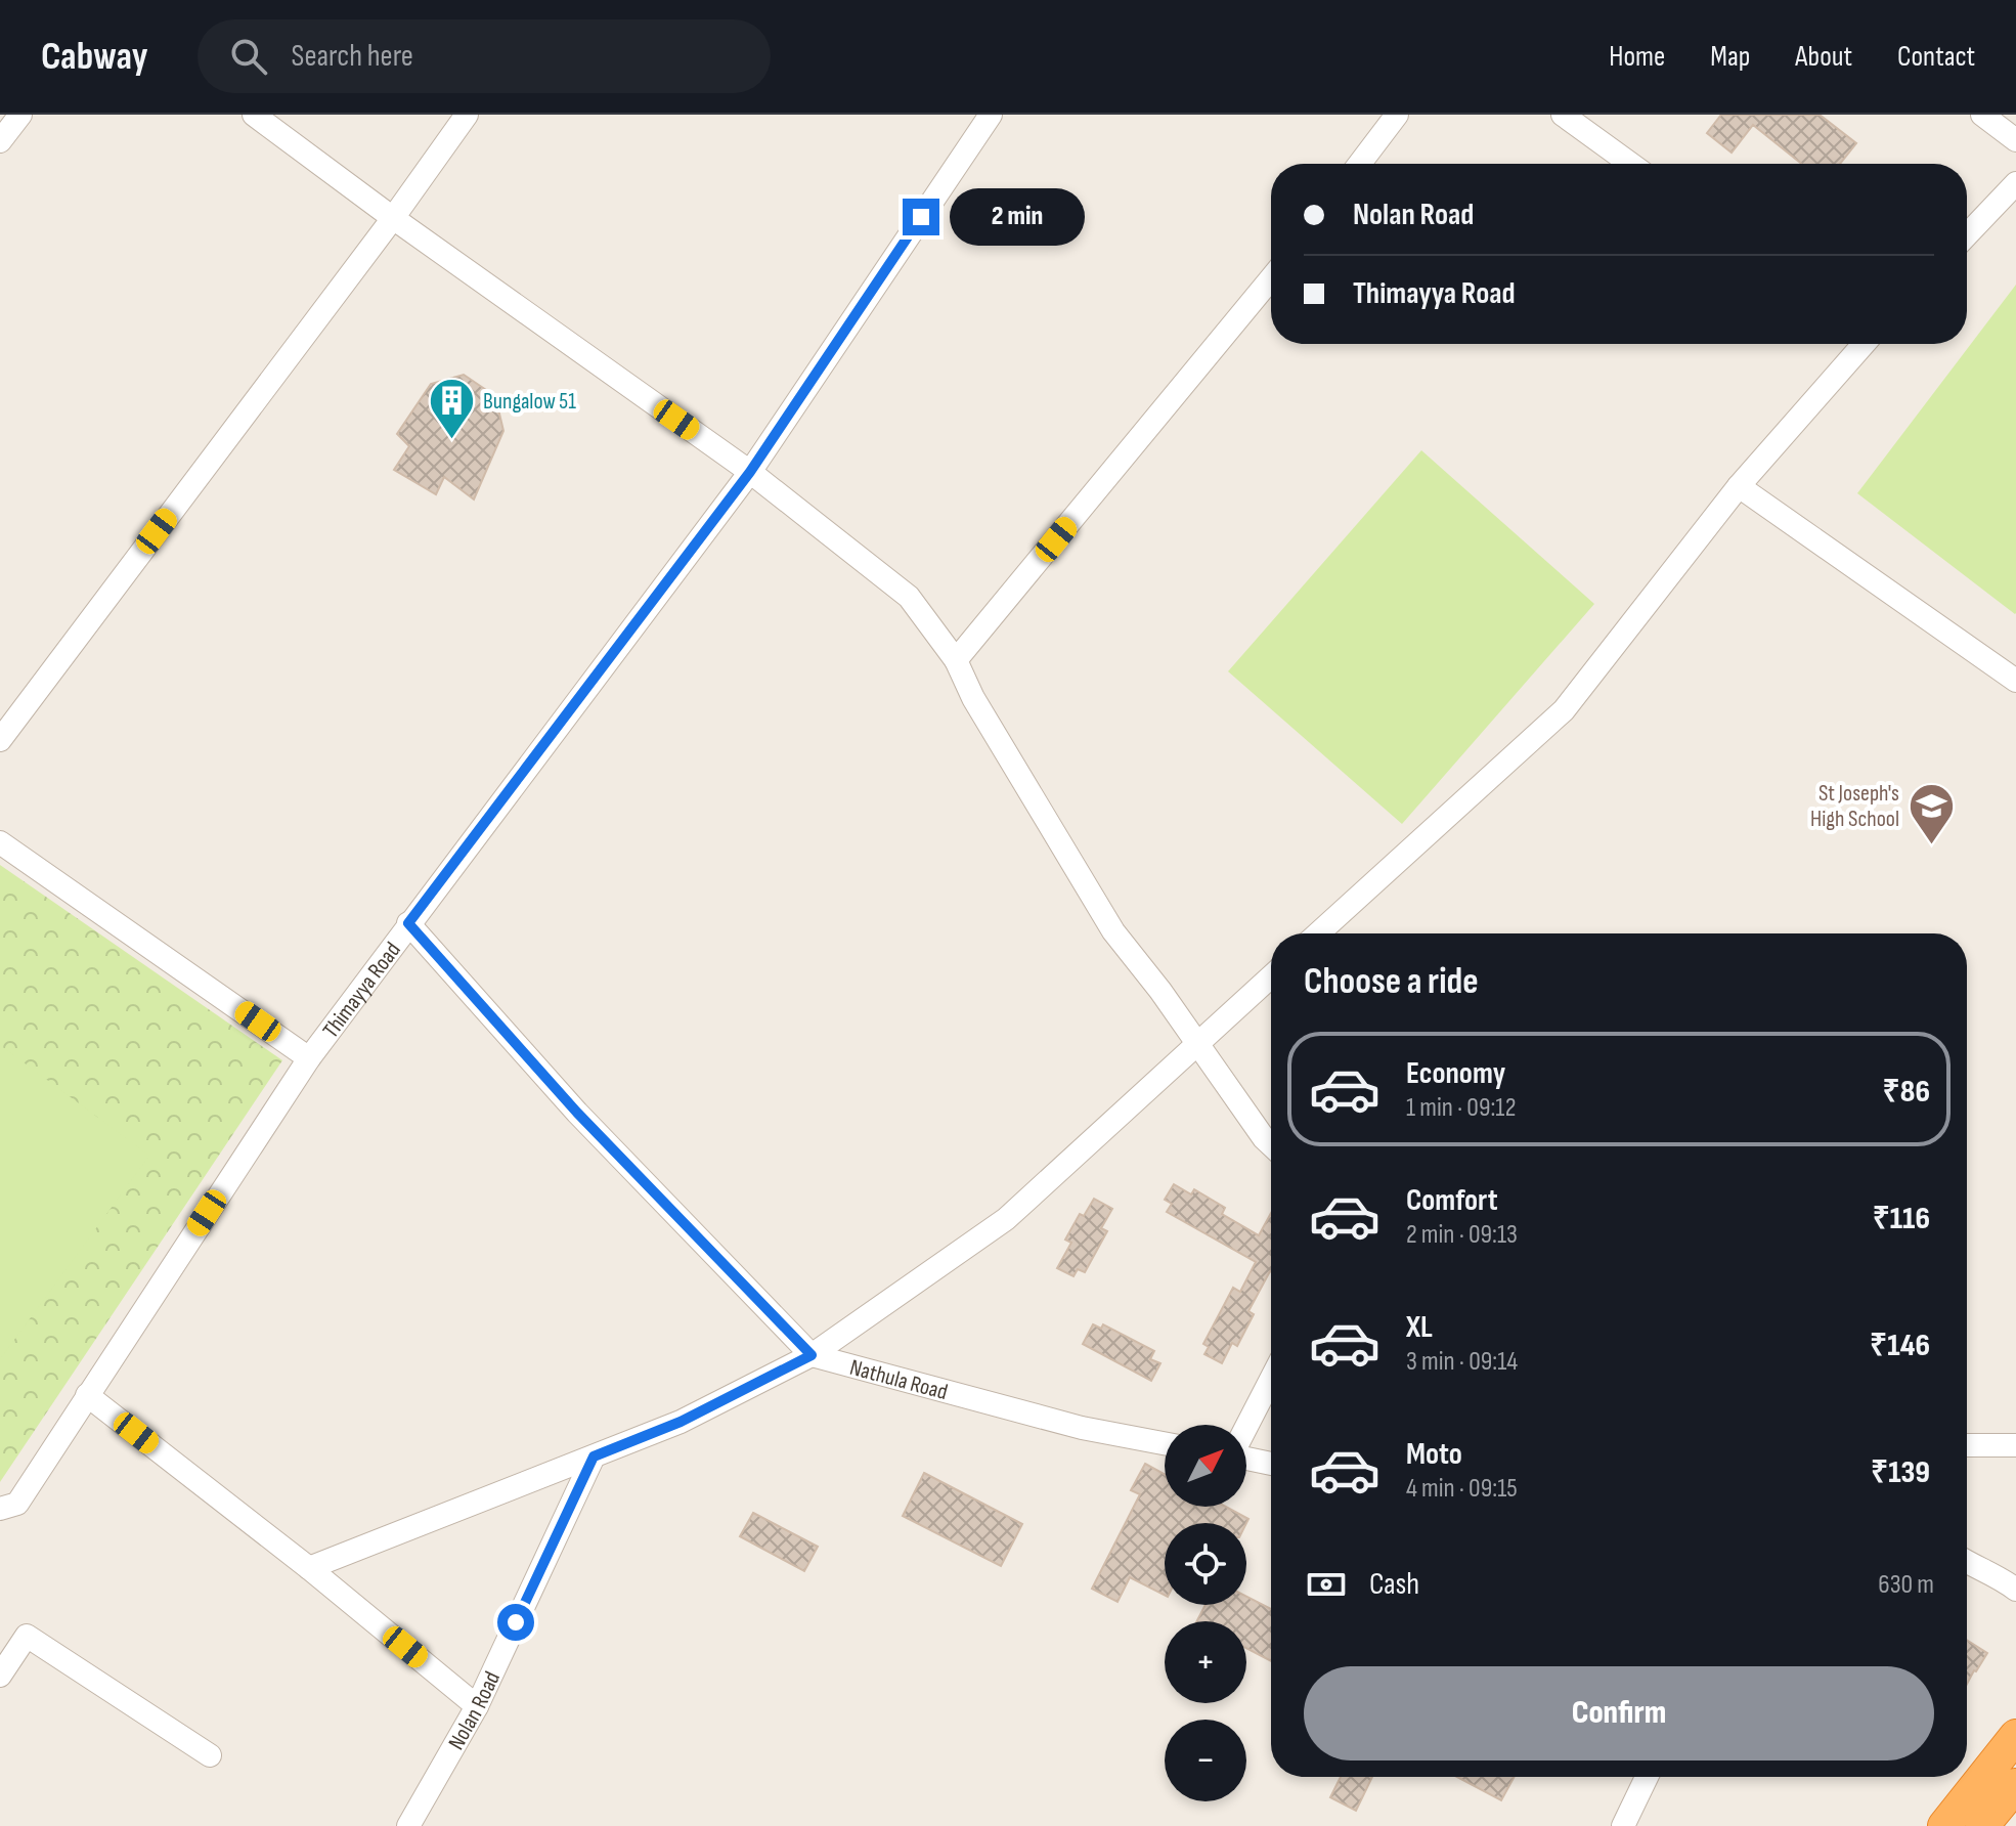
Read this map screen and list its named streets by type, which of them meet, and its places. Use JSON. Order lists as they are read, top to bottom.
{
  "streets": {
    "street": ["Thimayya Road", "Nathula Road", "Nolan Road"]
  },
  "places": {
    "building": ["Bungalow 51"],
    "school or university": ["St Joseph's High School"]
  },
  "north": "top right",
  "page": {
    "header": "Cabway",
    "search": "Search here",
    "nav": [
      "Home",
      "Map",
      "About",
      "Contact"
    ],
    "banner": ["Nolan Road", "Thimayya Road"],
    "bubble": "2 min",
    "heading": "Choose a ride",
    "list": [
      {
        "name": "Economy",
        "note": "1 min · 09:12",
        "value": "₹86"
      },
      {
        "name": "Comfort",
        "note": "2 min · 09:13",
        "value": "₹116"
      },
      {
        "name": "XL",
        "note": "3 min · 09:14",
        "value": "₹146"
      },
      {
        "name": "Moto",
        "note": "4 min · 09:15",
        "value": "₹139"
      }
    ],
    "map_buttons": ["+", "−"],
    "pay": ["Cash", "630 m"],
    "buttons": "Confirm"
  }
}
